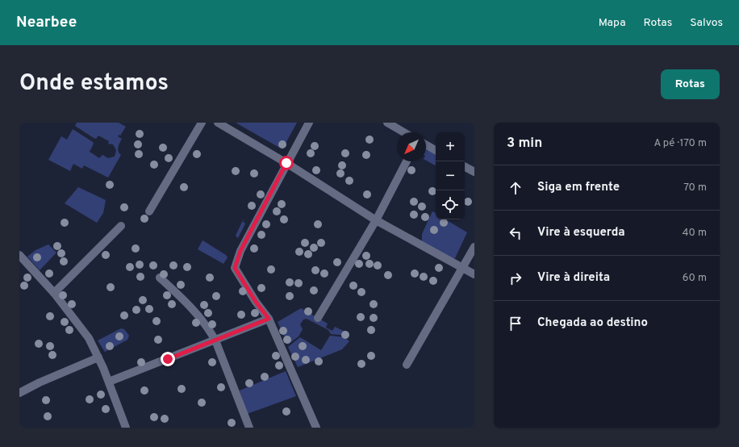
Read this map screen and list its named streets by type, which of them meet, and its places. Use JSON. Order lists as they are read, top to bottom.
{
  "north": "bottom left",
  "page": {
    "header": "Nearbee",
    "nav": ["Mapa", "Rotas", "Salvos"],
    "title": "Onde estamos",
    "buttons": "Rotas",
    "heading": ["3 min", "A pé · 170 m"],
    "map_buttons": ["+", "−"],
    "list": [
      ["Siga em frente", "70 m"],
      ["Vire à esquerda", "40 m"],
      ["Vire à direita", "60 m"],
      "Chegada ao destino"
    ]
  }
}
